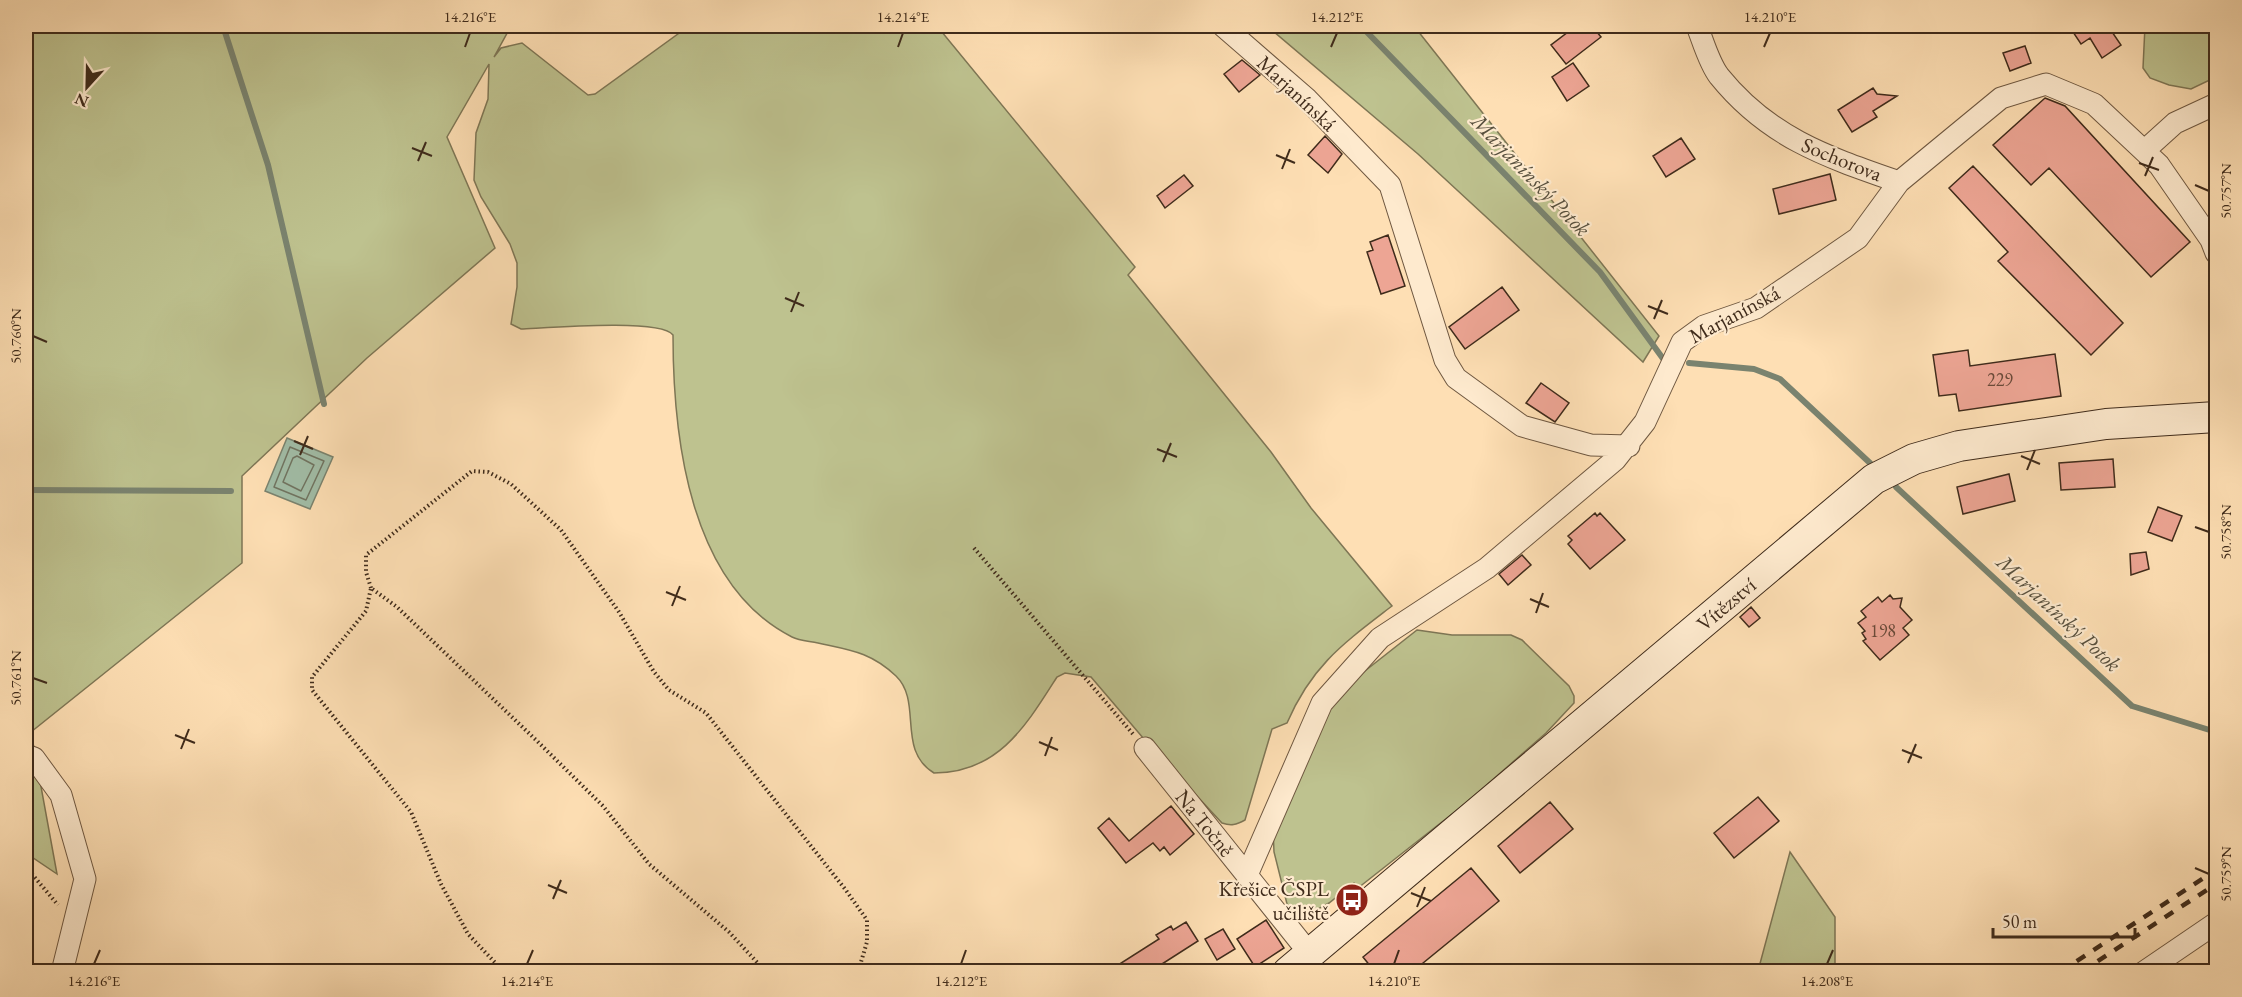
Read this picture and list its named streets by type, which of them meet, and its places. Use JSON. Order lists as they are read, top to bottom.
{
  "streets": {
    "main road": ["Vítězství"],
    "street": ["Marjanínská", "Sochorova", "Na Točně"]
  },
  "crossings": [
    ["Marjanínská", "Sochorova"],
    ["Vítězství", "Na Točně"]
  ],
  "water": ["Marjanínský Potok"],
  "places": {
    "bus stop": ["Křešice ČSPL učiliště"]
  },
  "house_numbers": ["229", "198"],
  "scale_bar": "50 m",
  "north": "bottom",
  "coordinates": [
    "14.216°E",
    "14.214°E",
    "14.212°E",
    "14.210°E",
    "50.757°N",
    "50.760°N",
    "50.758°N",
    "50.761°N",
    "50.759°N",
    "14.208°E"
  ]
}
